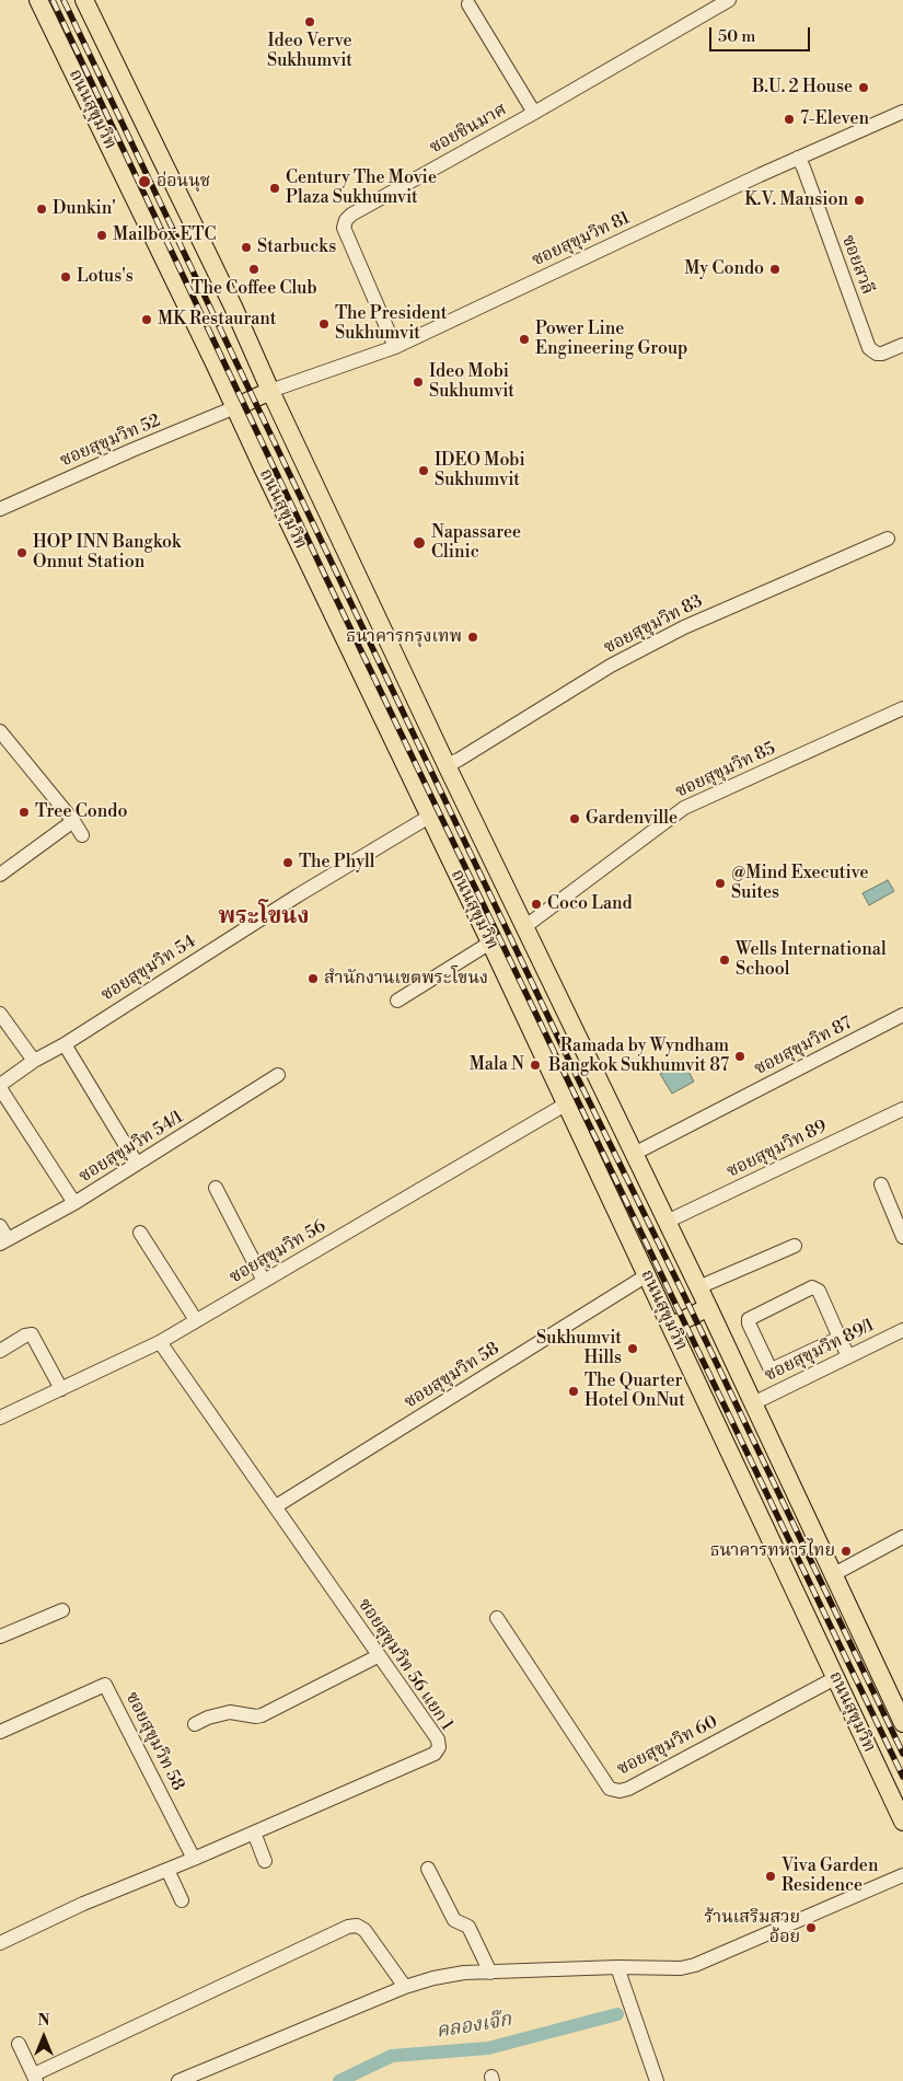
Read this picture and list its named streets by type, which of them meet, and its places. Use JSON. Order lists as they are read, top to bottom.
{
  "streets": {
    "main road": ["ถนนสุขุมวิท"],
    "street": [
      "ซอยชินมาศ",
      "ซอยสุขุมวิท 81",
      "ซอยสวลี",
      "ซอยสุขุมวิท 52",
      "ซอยสุขุมวิท 83",
      "ซอยสุขุมวิท 85",
      "ซอยสุขุมวิท 54",
      "ซอยสุขุมวิท 87",
      "ซอยสุขุมวิท 54/1",
      "ซอยสุขุมวิท 89",
      "ซอยสุขุมวิท 56",
      "ซอยสุขุมวิท 89/1",
      "ซอยสุขุมวิท 58",
      "ซอยสุขุมวิท 56 แยก 1",
      "ซอยสุขุมวิท 60"
    ]
  },
  "crossings": [
    ["ถนนสุขุมวิท", "ซอยสุขุมวิท 52"],
    ["ถนนสุขุมวิท", "ซอยสุขุมวิท 54"],
    ["ถนนสุขุมวิท", "ซอยสุขุมวิท 56"],
    ["ถนนสุขุมวิท", "ซอยสุขุมวิท 58"],
    ["ถนนสุขุมวิท", "ซอยสุขุมวิท 60"],
    ["ซอยชินมาศ", "ซอยสุขุมวิท 81"],
    ["ซอยสุขุมวิท 81", "ซอยสวลี"],
    ["ซอยสุขุมวิท 56", "ซอยสุขุมวิท 56 แยก 1"],
    ["ซอยสุขุมวิท 58", "ซอยสุขุมวิท 56 แยก 1"]
  ],
  "districts": ["พระโขนง"],
  "water": ["คลองเจ๊ก"],
  "places": [
    "Ideo Verve Sukhumvit",
    "B.U. 2 House",
    "7-Eleven",
    "อ่อนนุช",
    "Century The Movie Plaza Sukhumvit",
    "K.V. Mansion",
    "Dunkin'",
    "Mailbox ETC",
    "Starbucks",
    "The Coffee Club",
    "My Condo",
    "Lotus's",
    "MK Restaurant",
    "The President Sukhumvit",
    "Power Line Engineering Group",
    "Ideo Mobi Sukhumvit",
    "IDEO Mobi Sukhumvit",
    "Napassaree Clinic",
    "HOP INN Bangkok Onnut Station",
    "ธนาคารกรุงเทพ",
    "Tree Condo",
    "Gardenville",
    "The Phyll",
    "@Mind Executive Suites",
    "Coco Land",
    "Wells International School",
    "สำนักงานเขตพระโขนง",
    "Ramada by Wyndham Bangkok Sukhumvit 87",
    "Mala N",
    "Sukhumvit Hills",
    "The Quarter Hotel OnNut",
    "ธนาคารทหารไทย",
    "Viva Garden Residence",
    "ร้านเสริมสวย อ้อย"
  ],
  "scale_bar": "50 m",
  "north": "top"
}
